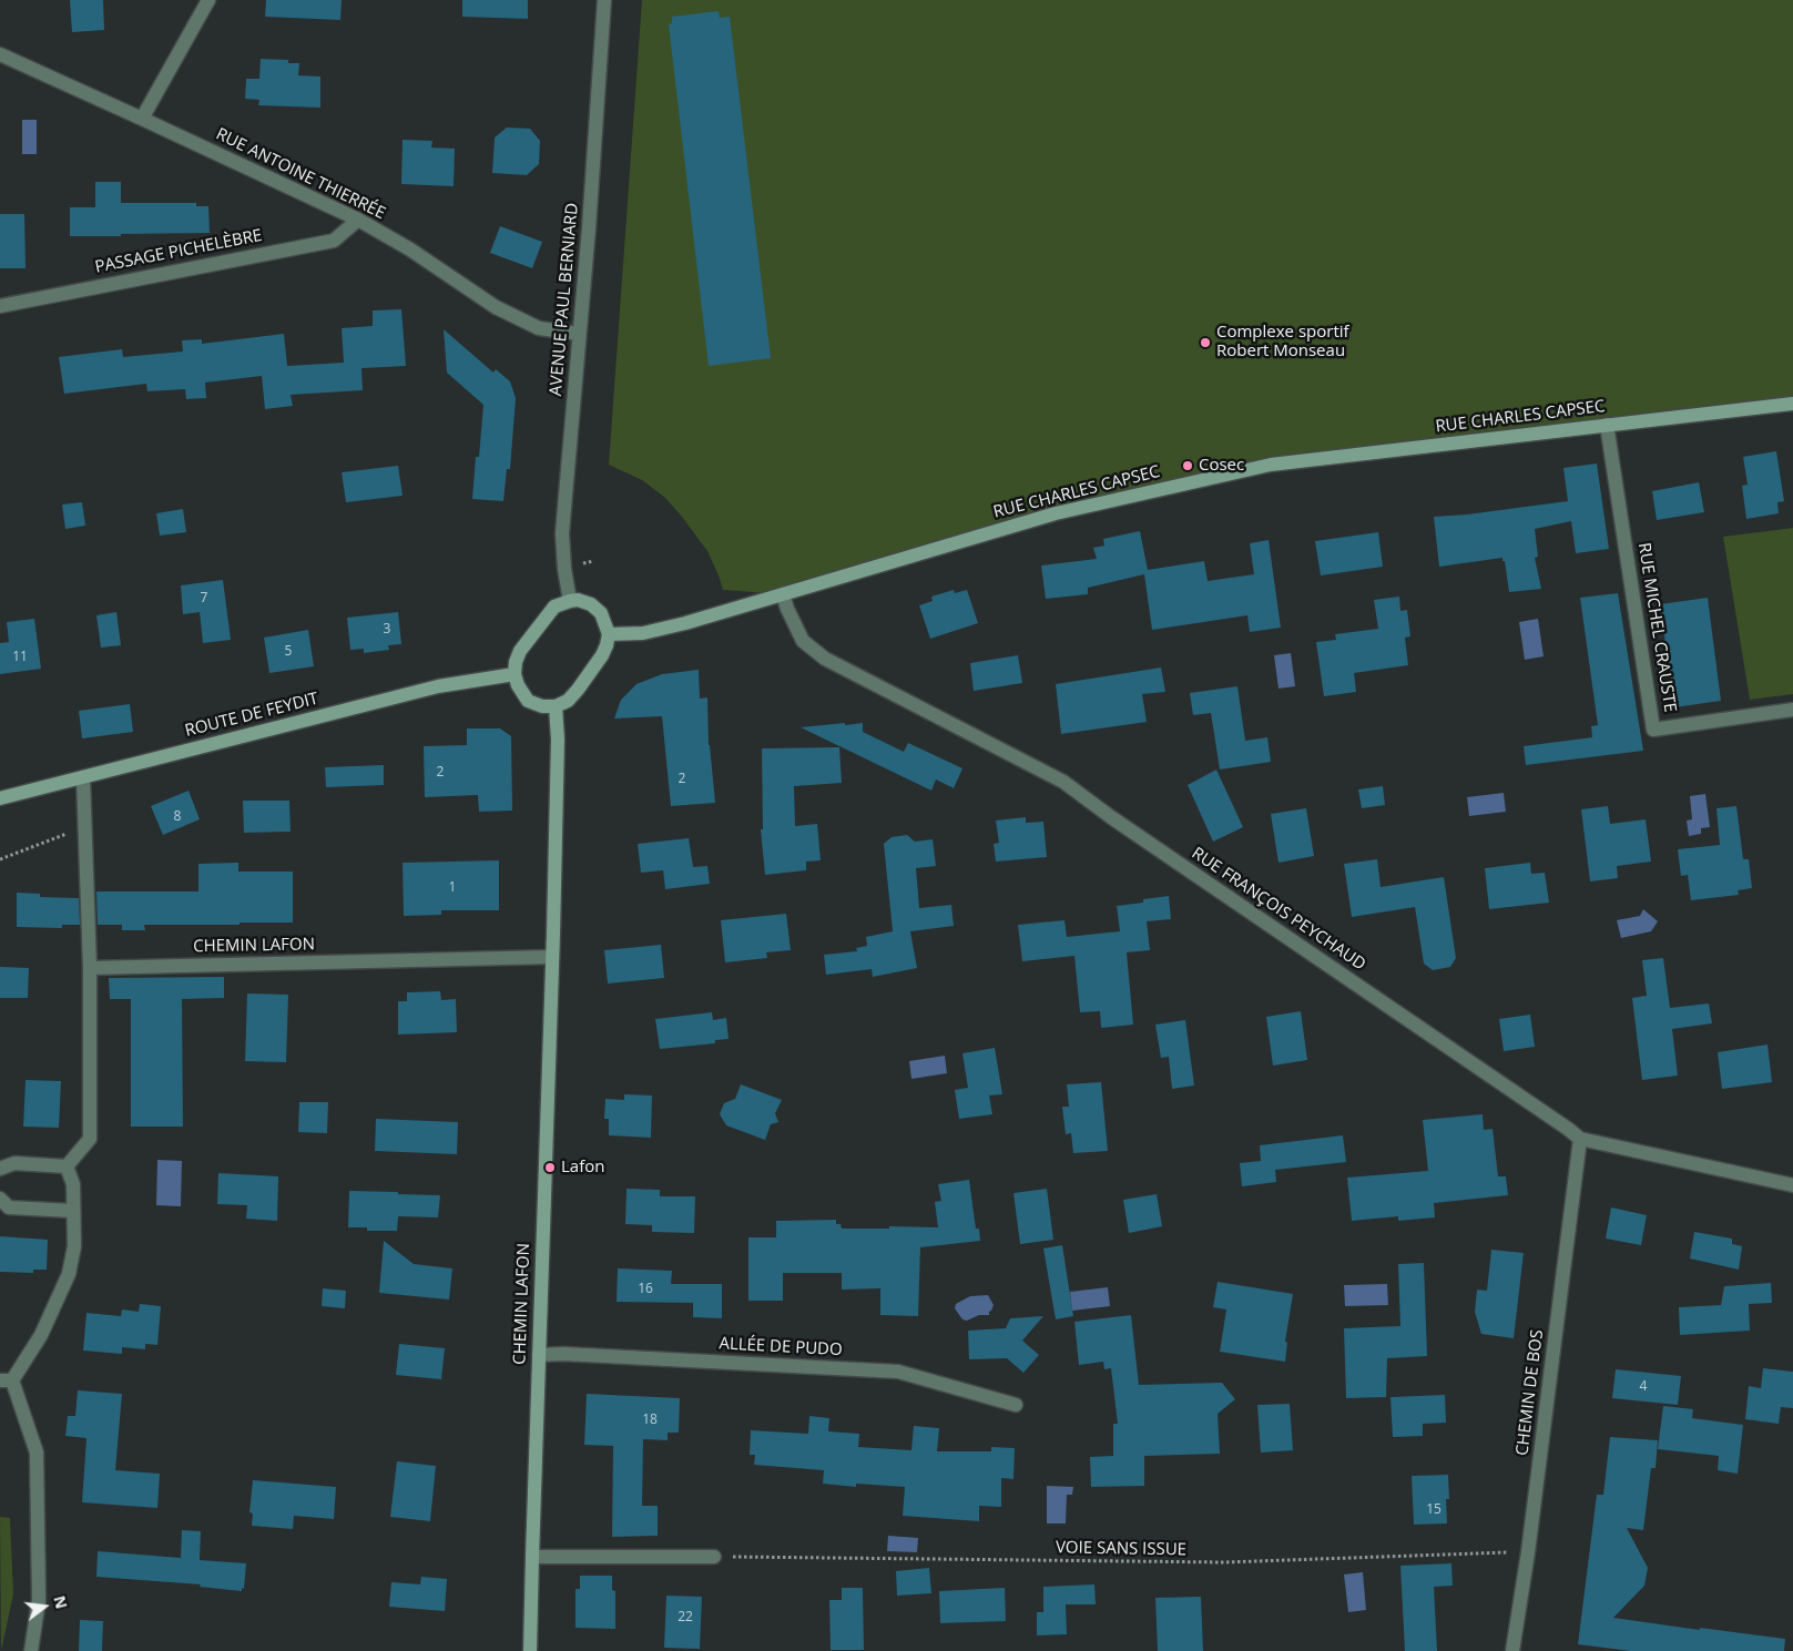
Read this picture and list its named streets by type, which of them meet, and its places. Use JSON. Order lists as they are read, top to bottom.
{
  "streets": {
    "street": [
      "RUE ANTOINE THIERRÉE",
      "PASSAGE PICHELÈBRE",
      "AVENUE PAUL BERNIARD",
      "RUE CHARLES CAPSEC",
      "RUE MICHEL CRAUSTE",
      "ROUTE DE FEYDIT",
      "RUE FRANÇOIS PEYCHAUD",
      "CHEMIN LAFON",
      "ALLÉE DE PUDO",
      "CHEMIN DE BOS"
    ],
    "path": ["VOIE SANS ISSUE"]
  },
  "crossings": [
    ["RUE ANTOINE THIERRÉE", "PASSAGE PICHELÈBRE"],
    ["RUE ANTOINE THIERRÉE", "AVENUE PAUL BERNIARD"],
    ["AVENUE PAUL BERNIARD", "RUE CHARLES CAPSEC"],
    ["AVENUE PAUL BERNIARD", "ROUTE DE FEYDIT"],
    ["AVENUE PAUL BERNIARD", "CHEMIN LAFON"],
    ["RUE CHARLES CAPSEC", "RUE MICHEL CRAUSTE"],
    ["RUE CHARLES CAPSEC", "ROUTE DE FEYDIT"],
    ["RUE CHARLES CAPSEC", "RUE FRANÇOIS PEYCHAUD"],
    ["RUE CHARLES CAPSEC", "CHEMIN LAFON"],
    ["ROUTE DE FEYDIT", "CHEMIN LAFON"],
    ["RUE FRANÇOIS PEYCHAUD", "CHEMIN DE BOS"],
    ["CHEMIN LAFON", "ALLÉE DE PUDO"],
    ["CHEMIN DE BOS", "VOIE SANS ISSUE"]
  ],
  "places": ["Complexe sportif Robert Monseau", "Cosec", "Lafon"],
  "house_numbers": [
    "7",
    "3",
    "5",
    "11",
    "2",
    "2",
    "8",
    "1",
    "16",
    "4",
    "18",
    "15",
    "22"
  ],
  "north": "right"
}
